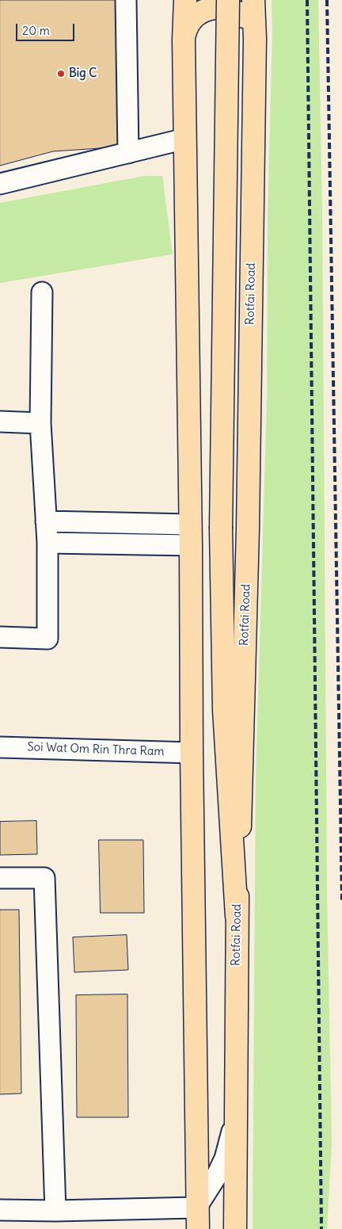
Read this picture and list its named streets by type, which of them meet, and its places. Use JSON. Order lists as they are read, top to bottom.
{
  "streets": {
    "main road": ["Rotfai Road"],
    "street": ["Soi Wat Om Rin Thra Ram"]
  },
  "places": ["Big C"],
  "scale_bar": "20 m"
}
